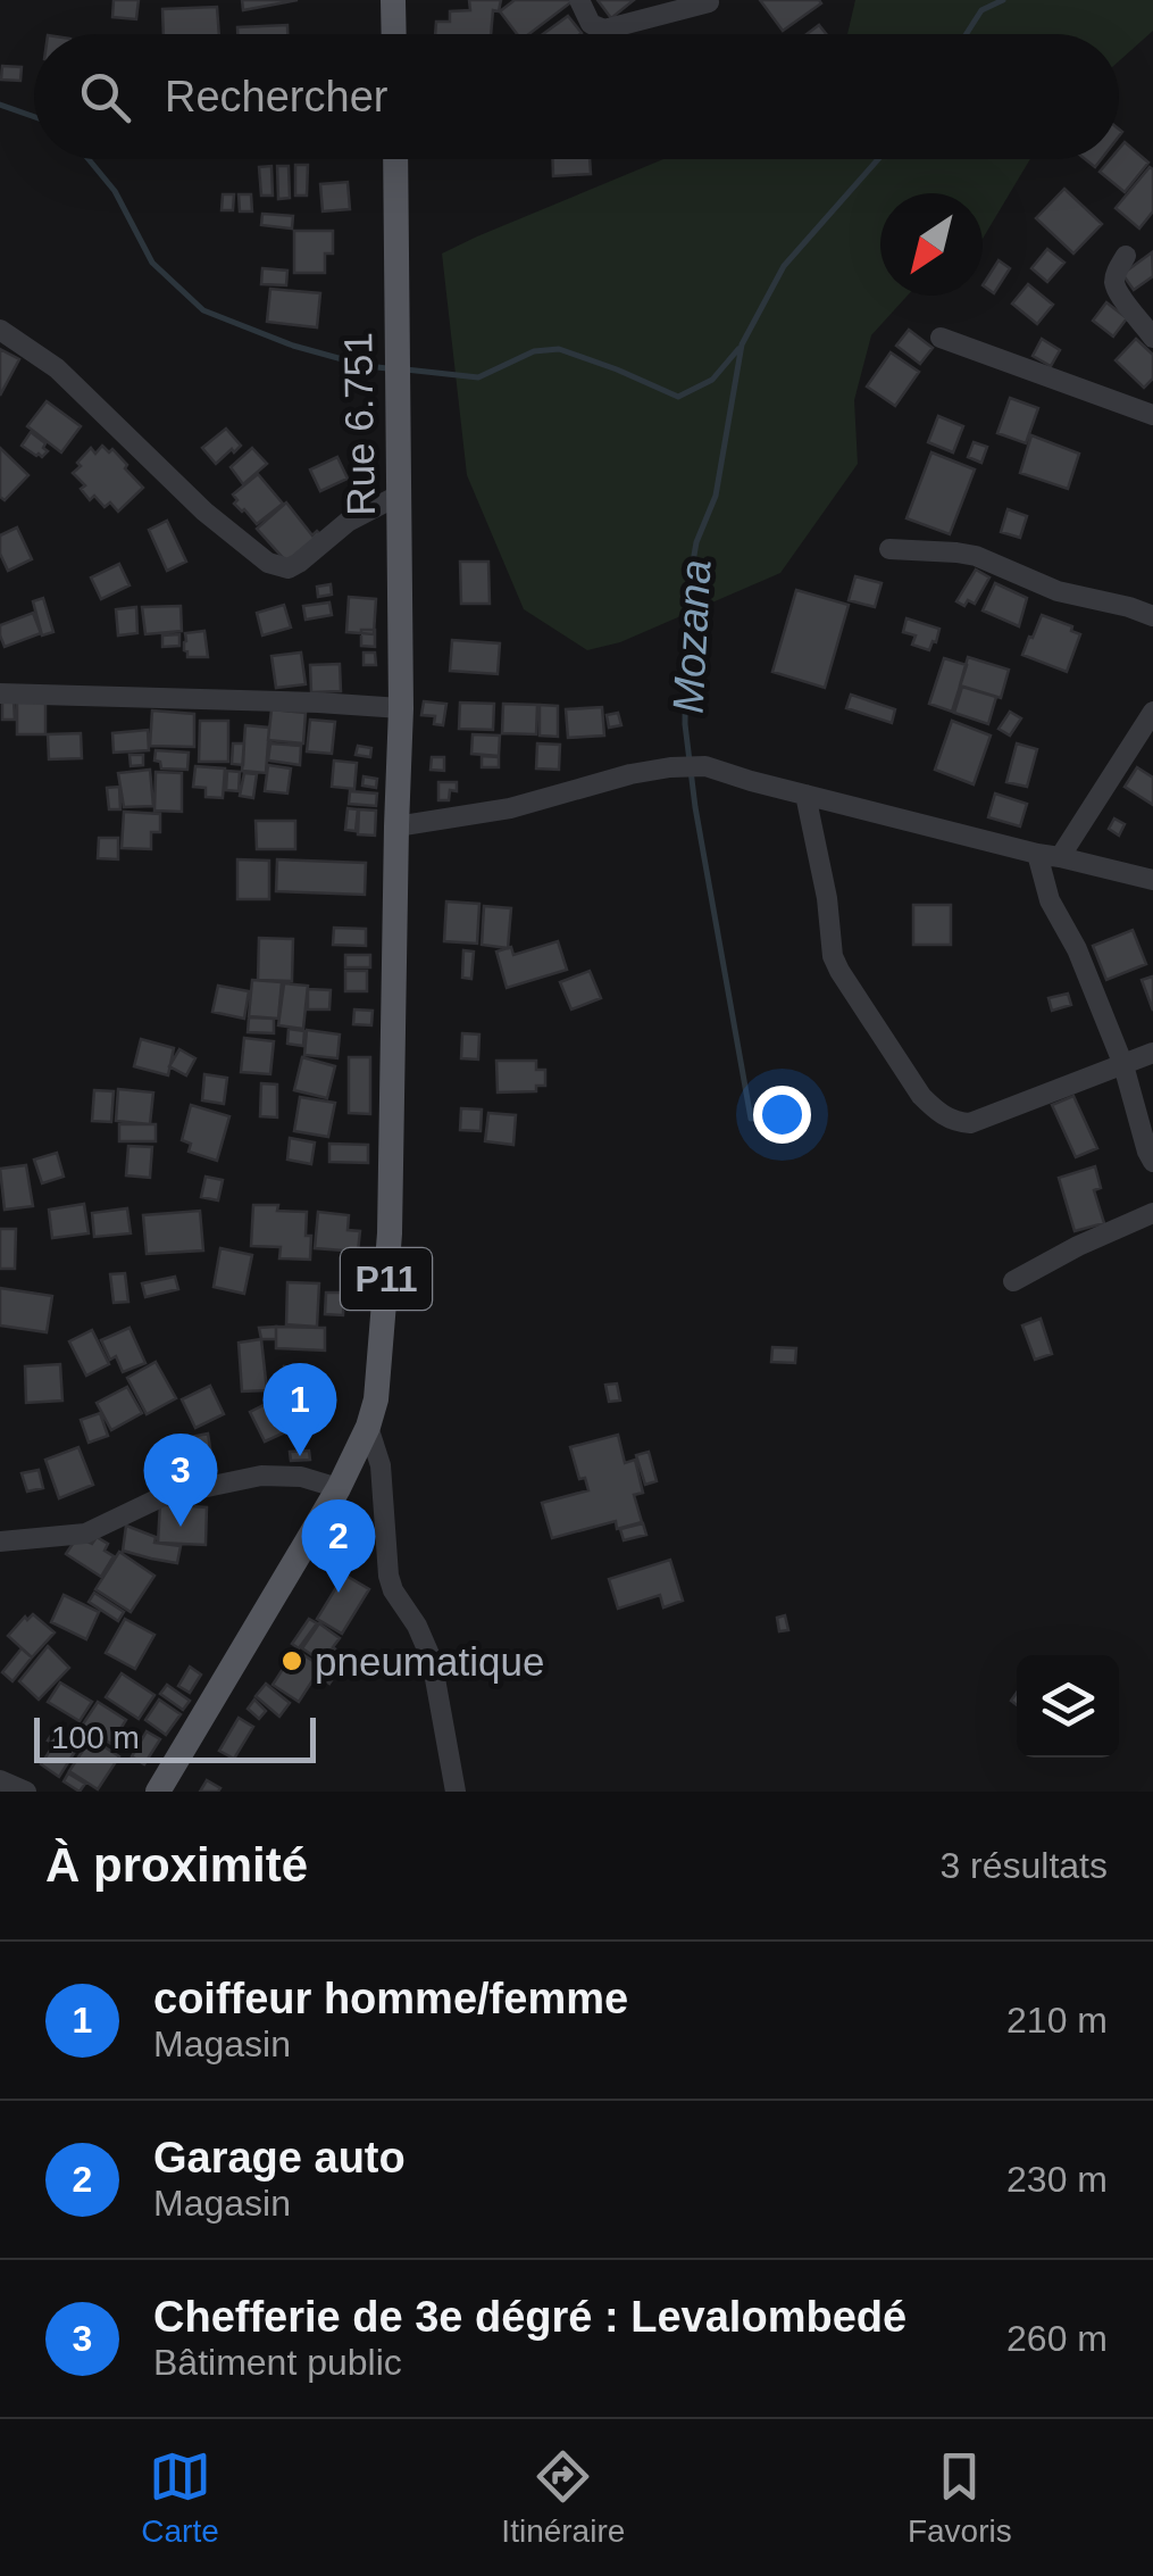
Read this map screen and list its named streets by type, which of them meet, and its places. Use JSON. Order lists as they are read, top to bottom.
{
  "streets": {
    "main road": ["Rue 6.751", "P11"]
  },
  "crossings": [
    ["Rue 6.751", "P11"]
  ],
  "water": ["Mozana"],
  "places": ["pneumatique"],
  "scale_bar": "100 m",
  "north": "bottom left",
  "page": {
    "search": "Rechercher",
    "pins": ["1", "3", "2"],
    "scale": "100 m",
    "heading": ["À proximité", "3 résultats"],
    "list": [
      {
        "mark": "1",
        "name": "coiffeur homme/femme",
        "note": "Magasin",
        "value": "210 m"
      },
      {
        "mark": "2",
        "name": "Garage auto",
        "note": "Magasin",
        "value": "230 m"
      },
      {
        "mark": "3",
        "name": "Chefferie de 3e dégré : Levalombedé",
        "note": "Bâtiment public",
        "value": "260 m"
      }
    ],
    "nav": ["Carte", "Itinéraire", "Favoris"]
  }
}
